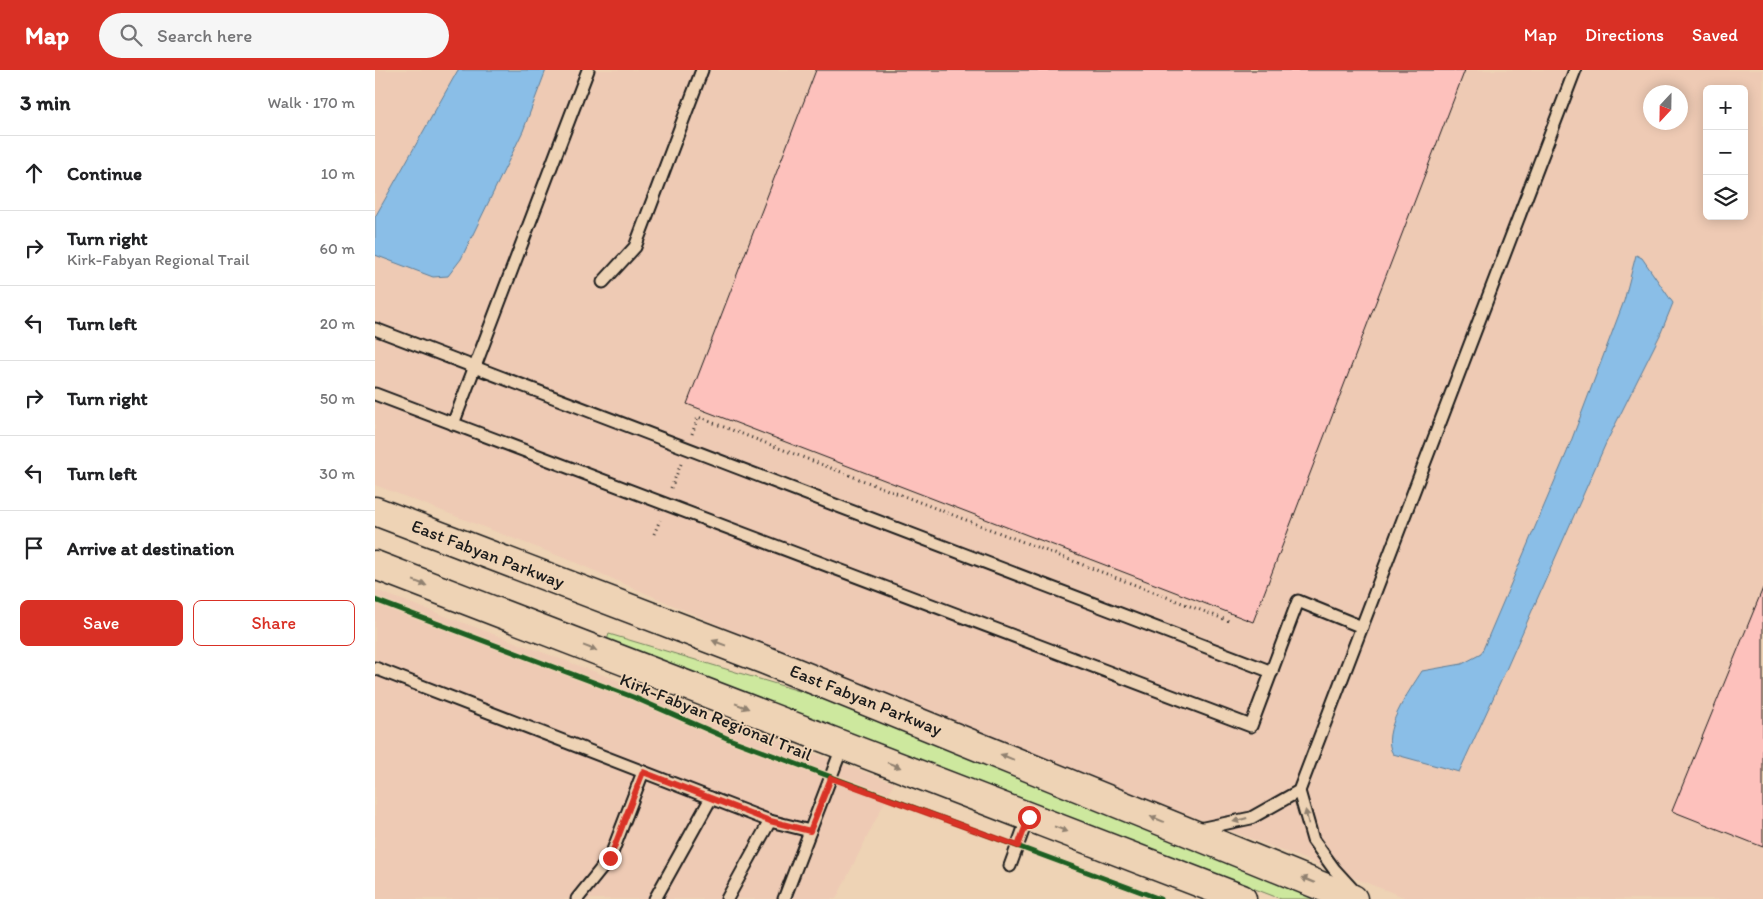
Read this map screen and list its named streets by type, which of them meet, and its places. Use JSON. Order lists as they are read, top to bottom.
{
  "streets": {
    "main road": ["East Fabyan Parkway"],
    "cycle path": ["Kirk-Fabyan Regional Trail"]
  },
  "north": "bottom",
  "page": {
    "header": "Map",
    "search": "Search here",
    "nav": ["Map", "Directions", "Saved"],
    "heading": ["3 min", "Walk · 170 m"],
    "map_buttons": ["+", "−"],
    "list": [
      ["Continue", "10 m"],
      ["Turn right", "Kirk-Fabyan Regional Trail", "60 m"],
      ["Turn left", "20 m"],
      ["Turn right", "50 m"],
      ["Turn left", "30 m"],
      "Arrive at destination"
    ],
    "buttons": ["Save", "Share"]
  }
}
